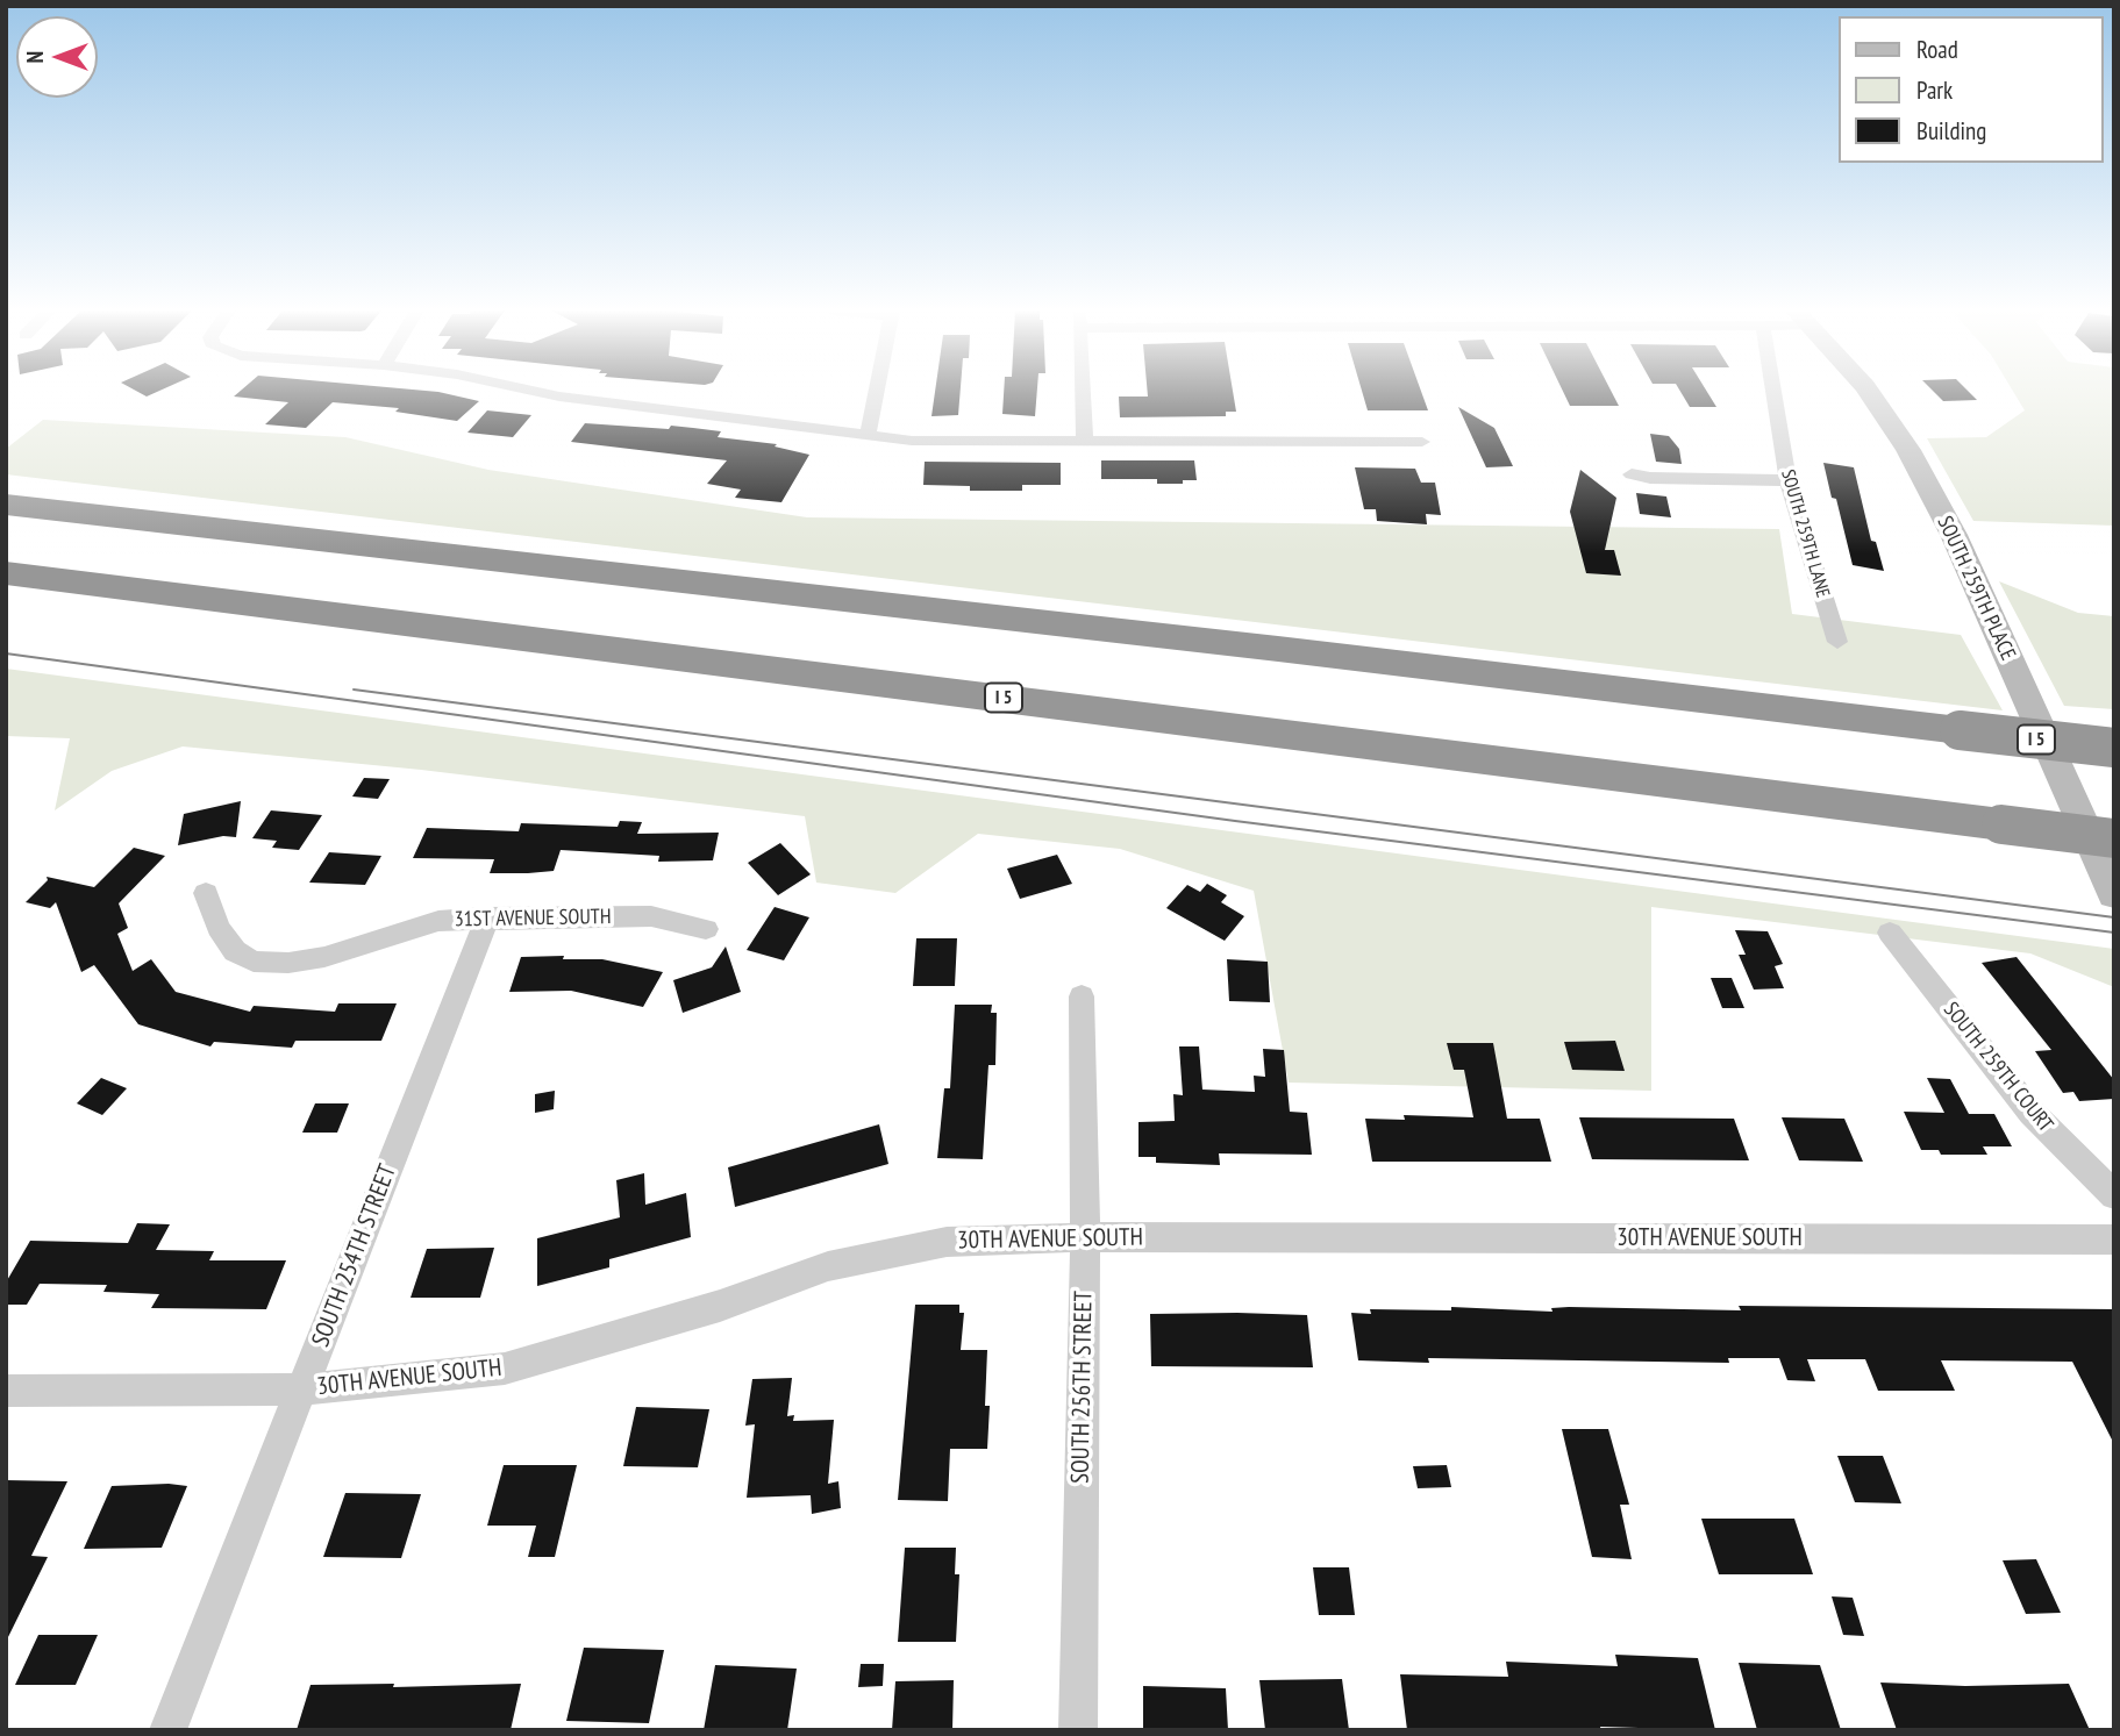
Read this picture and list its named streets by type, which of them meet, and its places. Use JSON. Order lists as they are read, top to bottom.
{
  "streets": {
    "highway": ["I 5"],
    "main road": ["SOUTH 259TH PLACE"],
    "street": [
      "SOUTH 259TH LANE",
      "31ST AVENUE SOUTH",
      "SOUTH 259TH COURT",
      "30TH AVENUE SOUTH",
      "SOUTH 254TH STREET",
      "SOUTH 256TH STREET"
    ]
  },
  "crossings": [
    ["31ST AVENUE SOUTH", "SOUTH 254TH STREET"],
    ["30TH AVENUE SOUTH", "SOUTH 254TH STREET"],
    ["30TH AVENUE SOUTH", "SOUTH 256TH STREET"]
  ],
  "legend": ["Road", "Park", "Building"],
  "north": "left"
}
